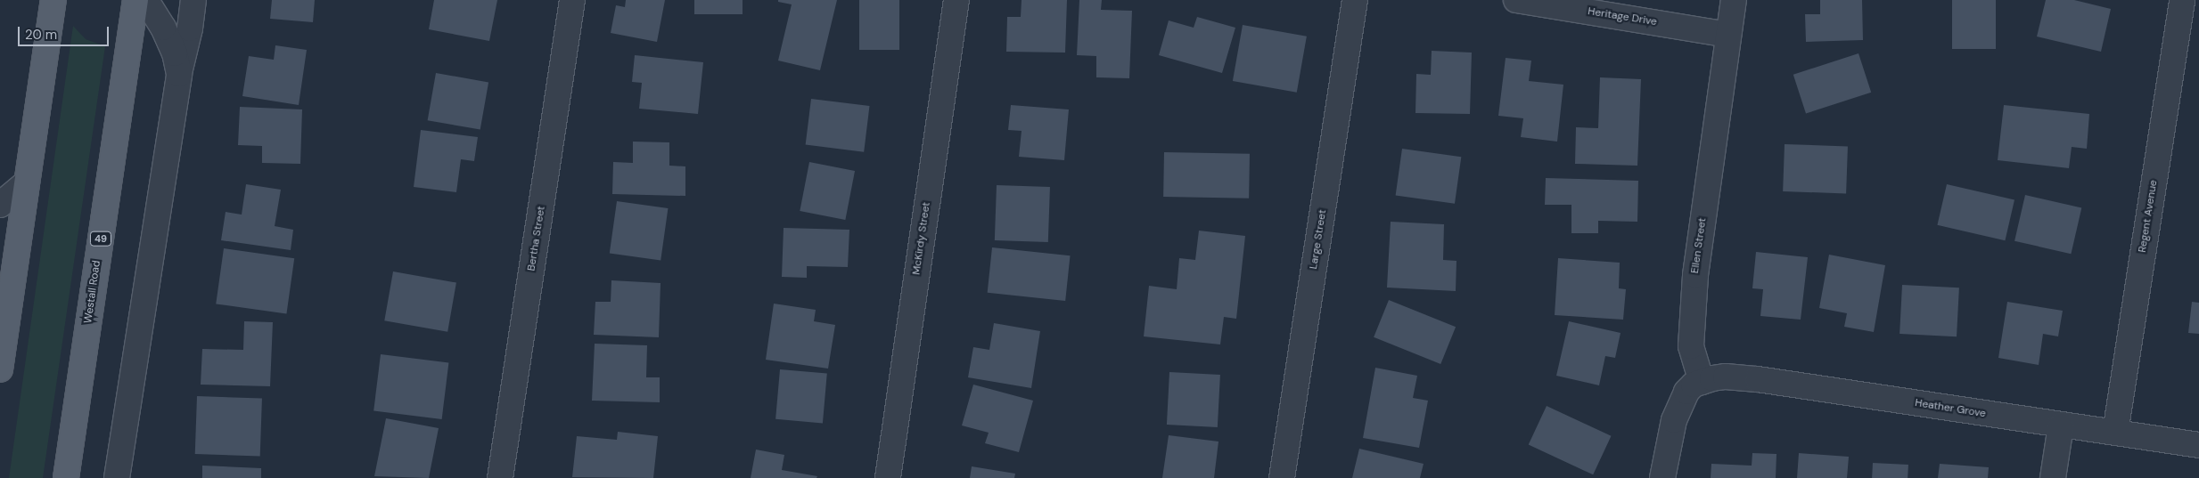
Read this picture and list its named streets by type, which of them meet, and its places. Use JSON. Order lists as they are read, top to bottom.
{
  "streets": {
    "main road": ["49", "Westall Road"],
    "street": [
      "Heritage Drive",
      "Regent Avenue",
      "Bertha Street",
      "McKirdy Street",
      "Large Street",
      "Ellen Street",
      "Heather Grove"
    ]
  },
  "crossings": [
    ["Heritage Drive", "Ellen Street"],
    ["Regent Avenue", "Heather Grove"],
    ["Ellen Street", "Heather Grove"]
  ],
  "scale_bar": "20 m"
}
